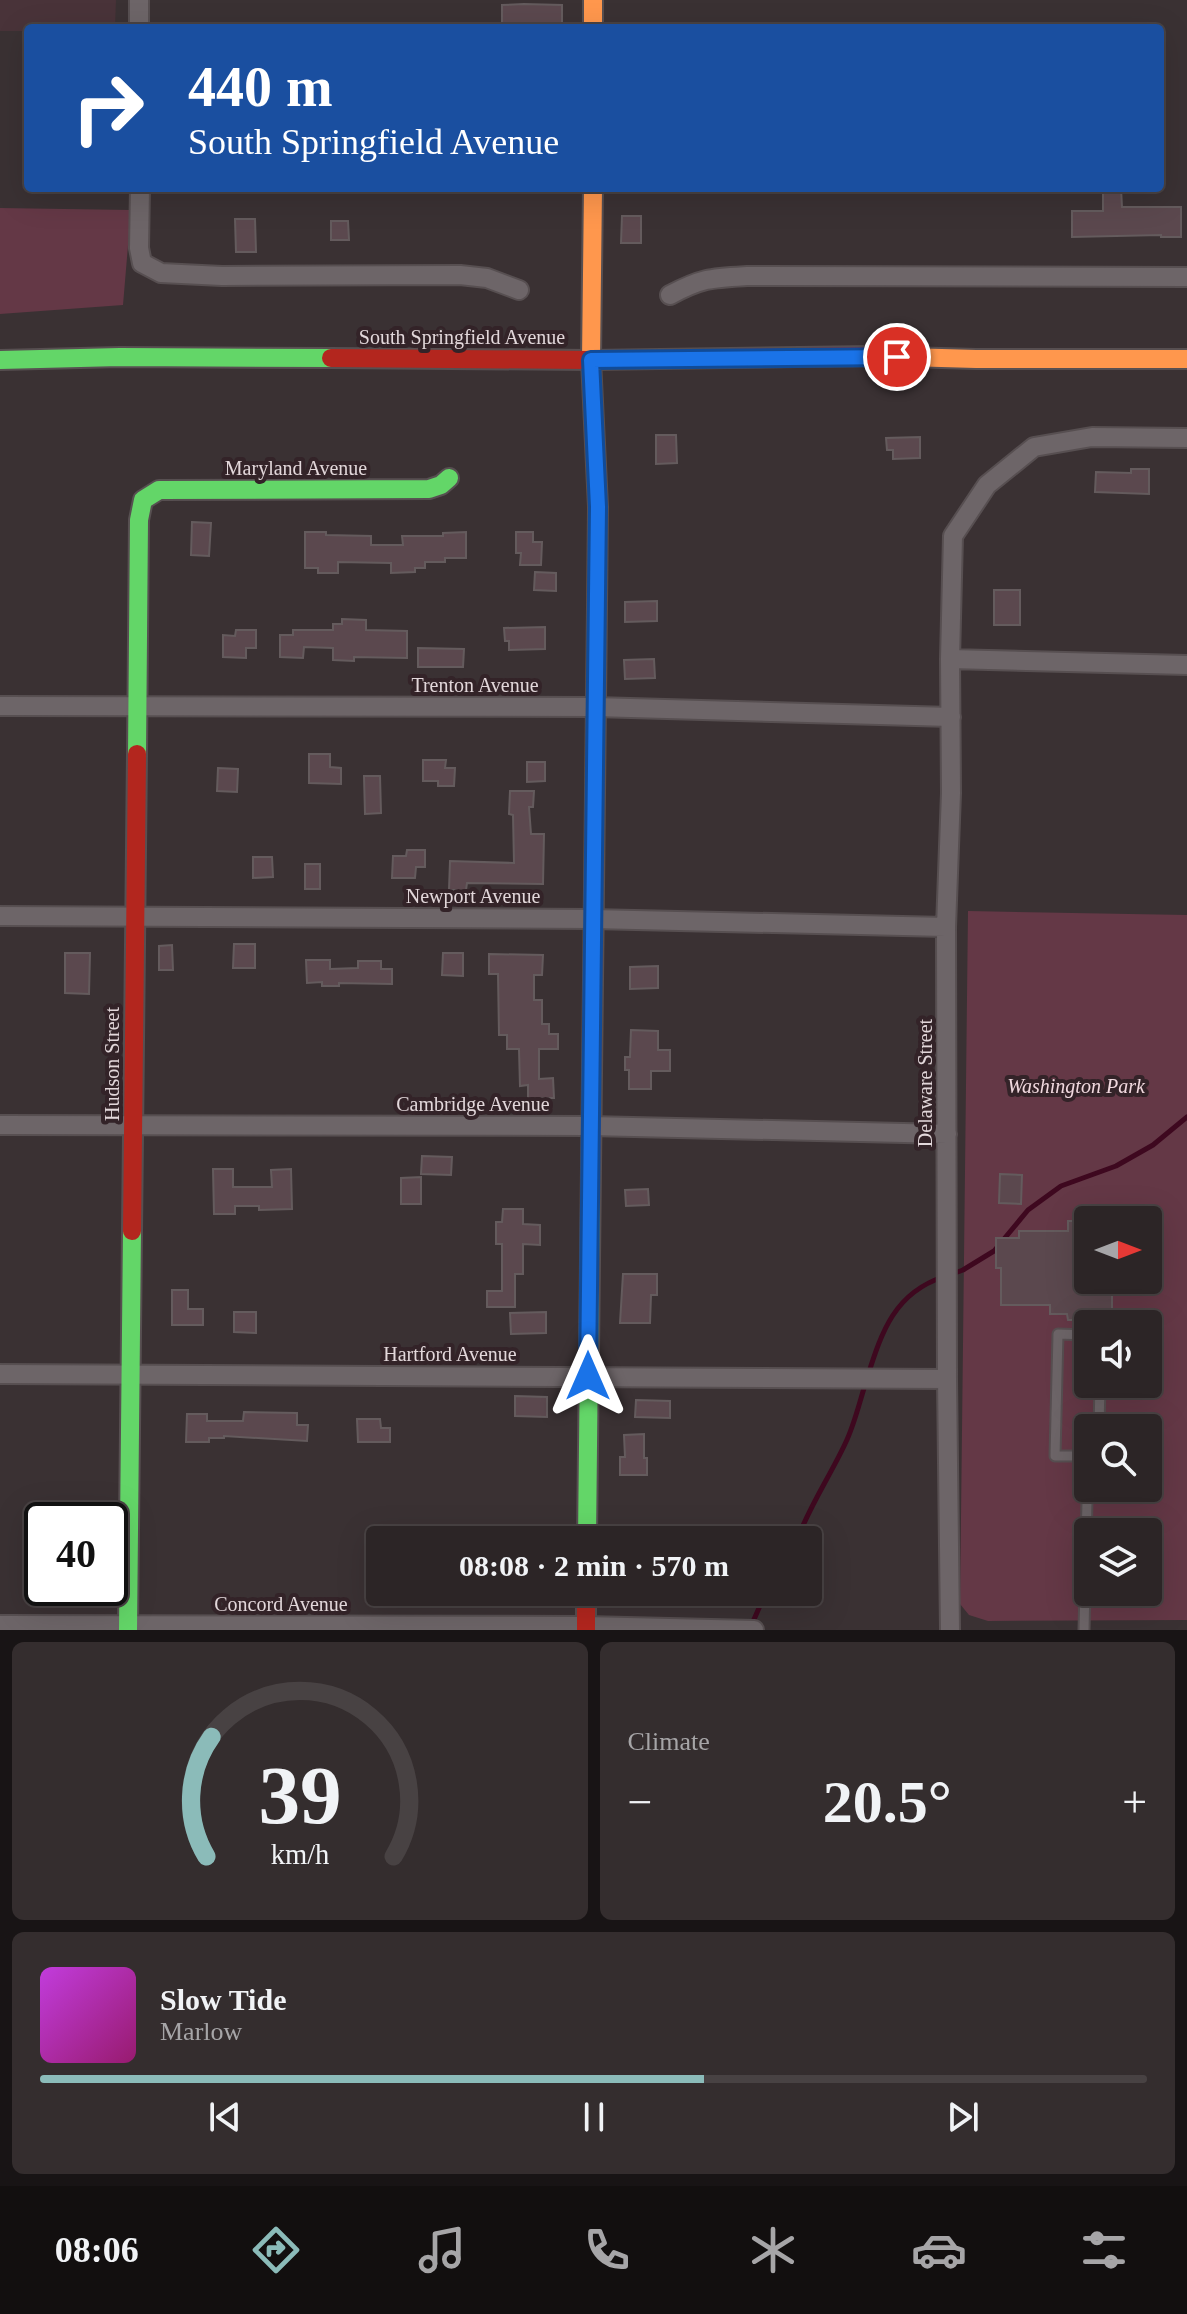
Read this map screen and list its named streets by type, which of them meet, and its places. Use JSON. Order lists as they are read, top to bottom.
{
  "streets": {
    "street": [
      "South Springfield Avenue",
      "Maryland Avenue",
      "Trenton Avenue",
      "Newport Avenue",
      "Hudson Street",
      "Delaware Street",
      "Cambridge Avenue",
      "Hartford Avenue",
      "Concord Avenue"
    ]
  },
  "crossings": [
    ["Maryland Avenue", "Hudson Street"],
    ["Trenton Avenue", "Hudson Street"],
    ["Trenton Avenue", "Delaware Street"],
    ["Newport Avenue", "Hudson Street"],
    ["Newport Avenue", "Delaware Street"],
    ["Hudson Street", "Cambridge Avenue"],
    ["Hudson Street", "Hartford Avenue"],
    ["Hudson Street", "Concord Avenue"],
    ["Delaware Street", "Cambridge Avenue"],
    ["Delaware Street", "Hartford Avenue"]
  ],
  "parks": ["Washington Park"],
  "north": "right",
  "page": {
    "turn": ["440 m", "South Springfield Avenue"],
    "limit": "40",
    "trip": "08:08 · 2 min · 570 m",
    "tile": "Climate",
    "heat": ["−", "20.5°", "+"],
    "song": ["Slow Tide", "Marlow"],
    "tabs": "08:06",
    "gauge": ["39", "km/h"]
  }
}
